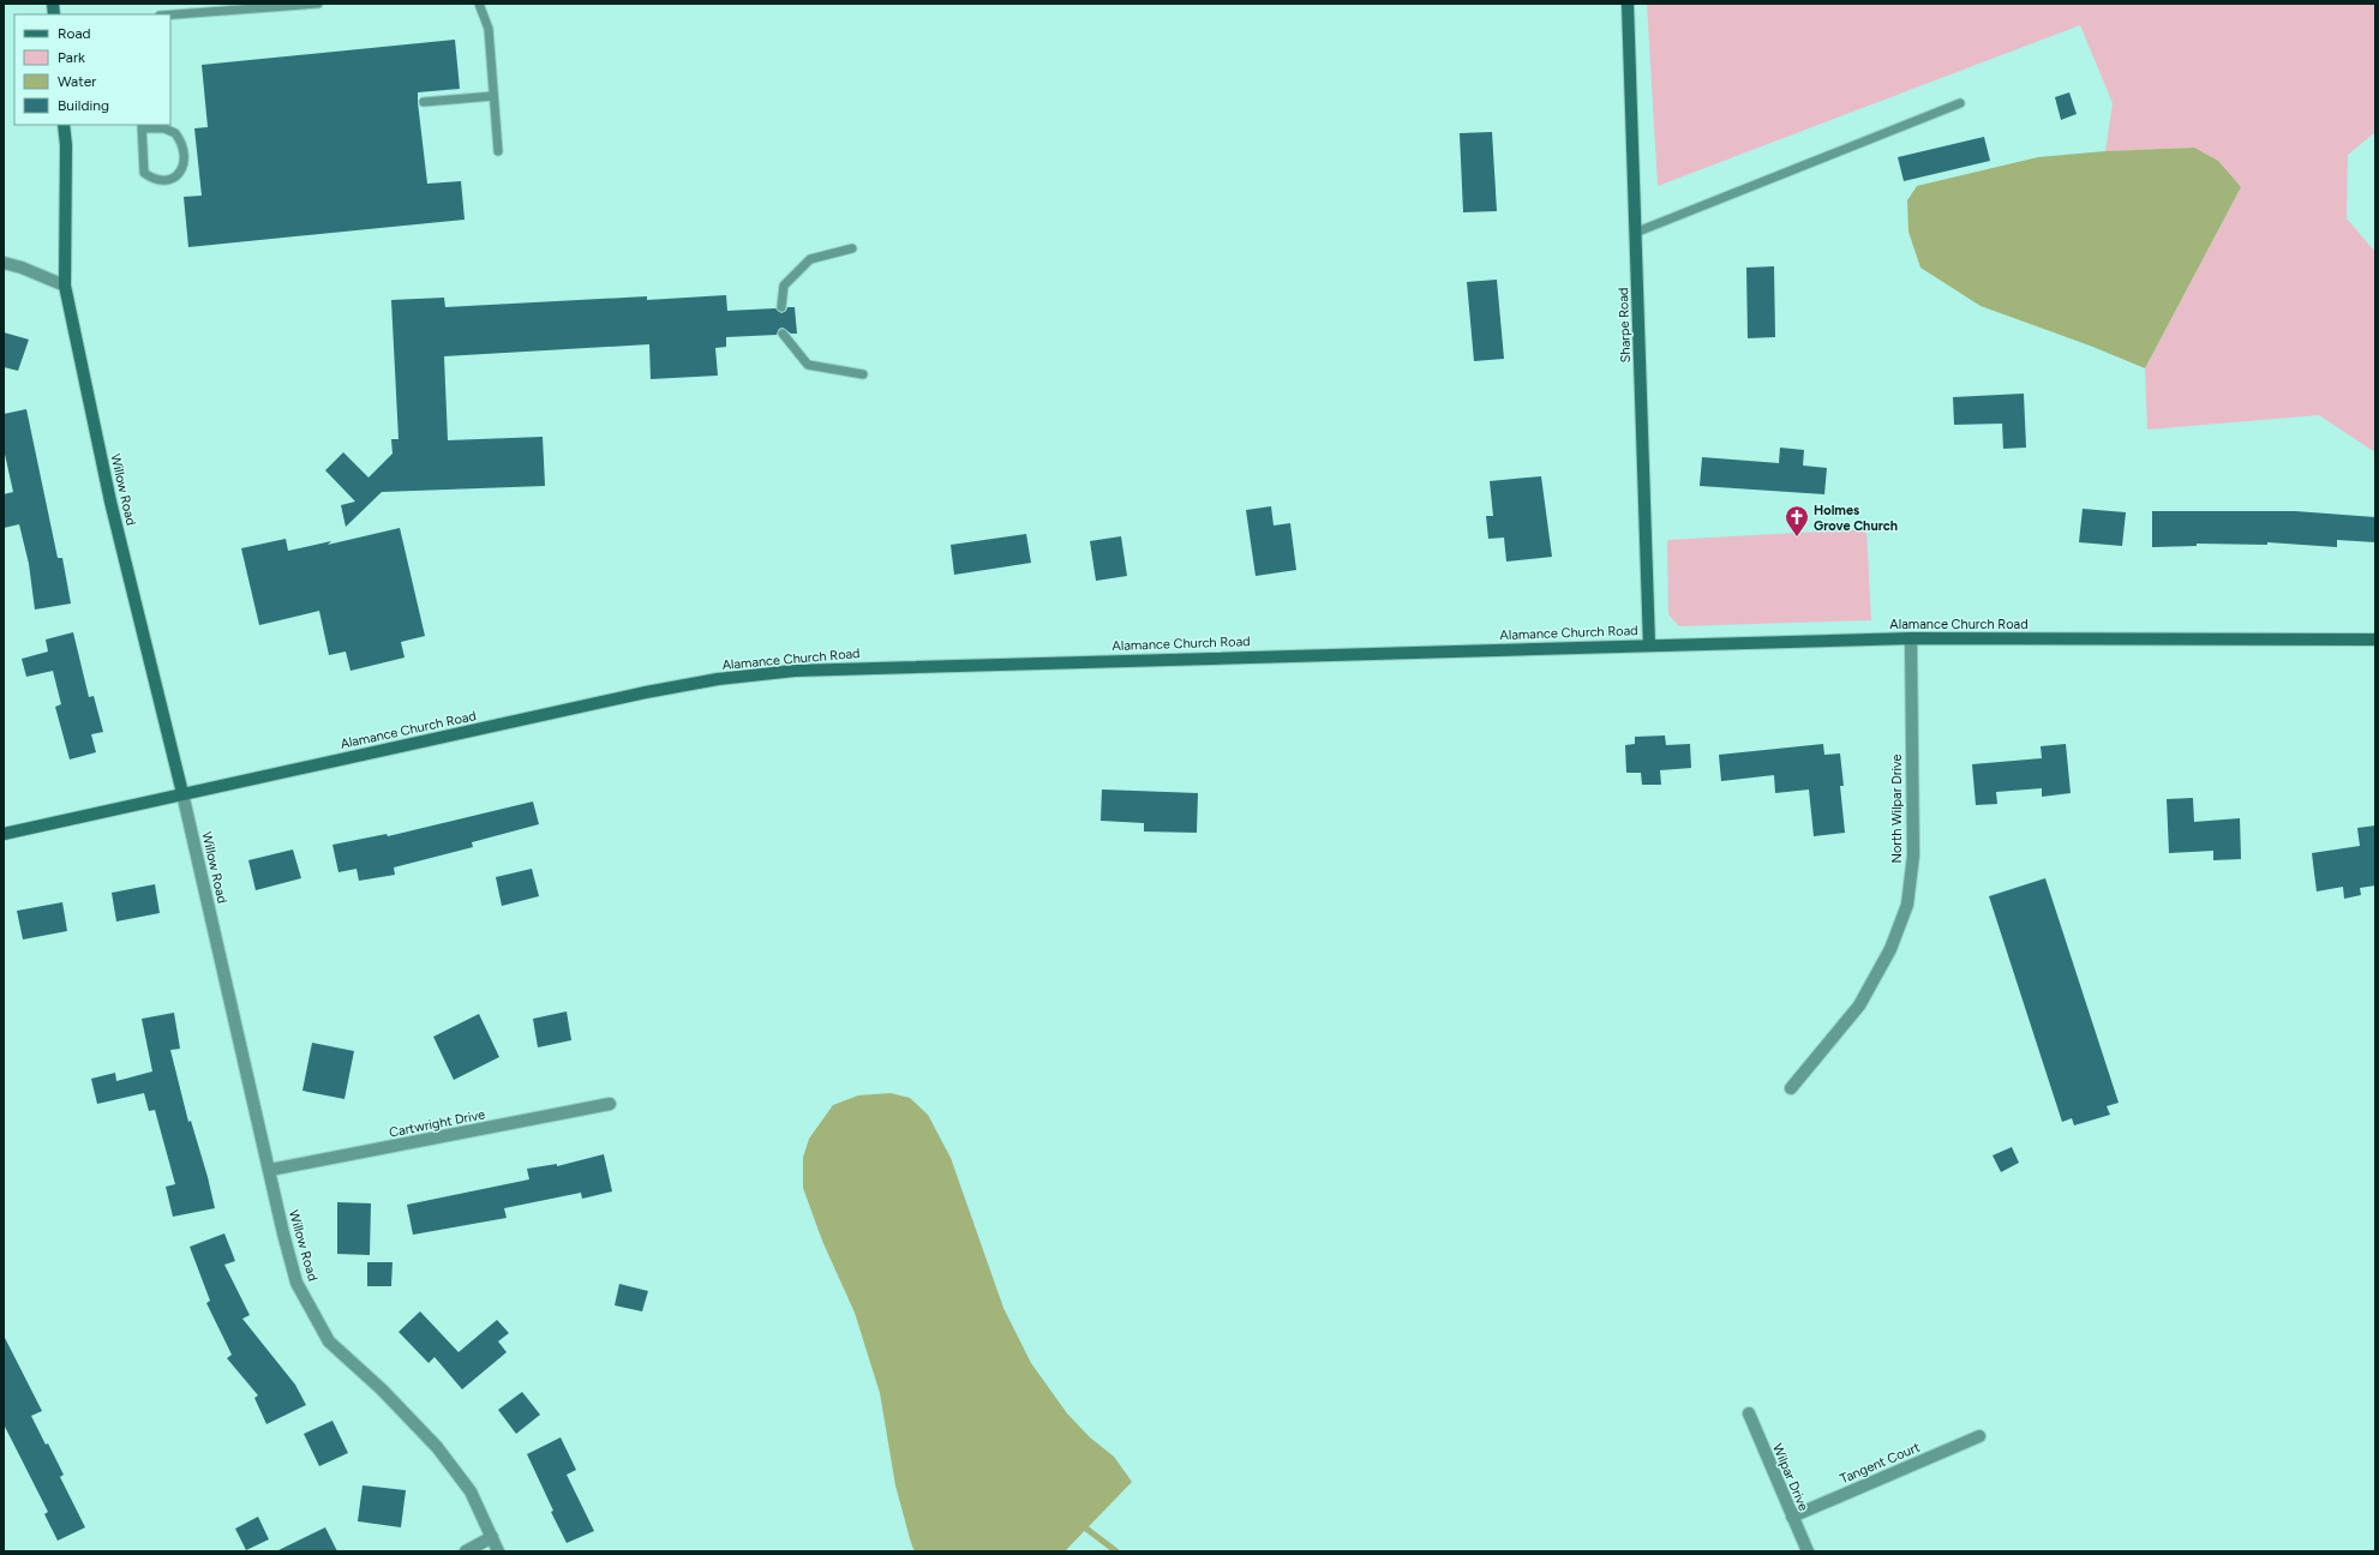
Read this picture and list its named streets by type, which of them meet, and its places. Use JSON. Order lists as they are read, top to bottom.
{
  "streets": {
    "main road": ["Sharpe Road", "Willow Road", "Alamance Church Road"],
    "street": [
      "North Wilpar Drive",
      "Cartwright Drive",
      "Tangent Court",
      "Wilpar Drive"
    ]
  },
  "crossings": [
    ["Sharpe Road", "Alamance Church Road"],
    ["Willow Road", "Alamance Church Road"],
    ["Willow Road", "Cartwright Drive"],
    ["Alamance Church Road", "North Wilpar Drive"],
    ["Tangent Court", "Wilpar Drive"]
  ],
  "places": {
    "church": ["Holmes Grove Church"]
  },
  "legend": [
    "Road",
    "Park",
    "Water",
    "Building"
  ]
}
